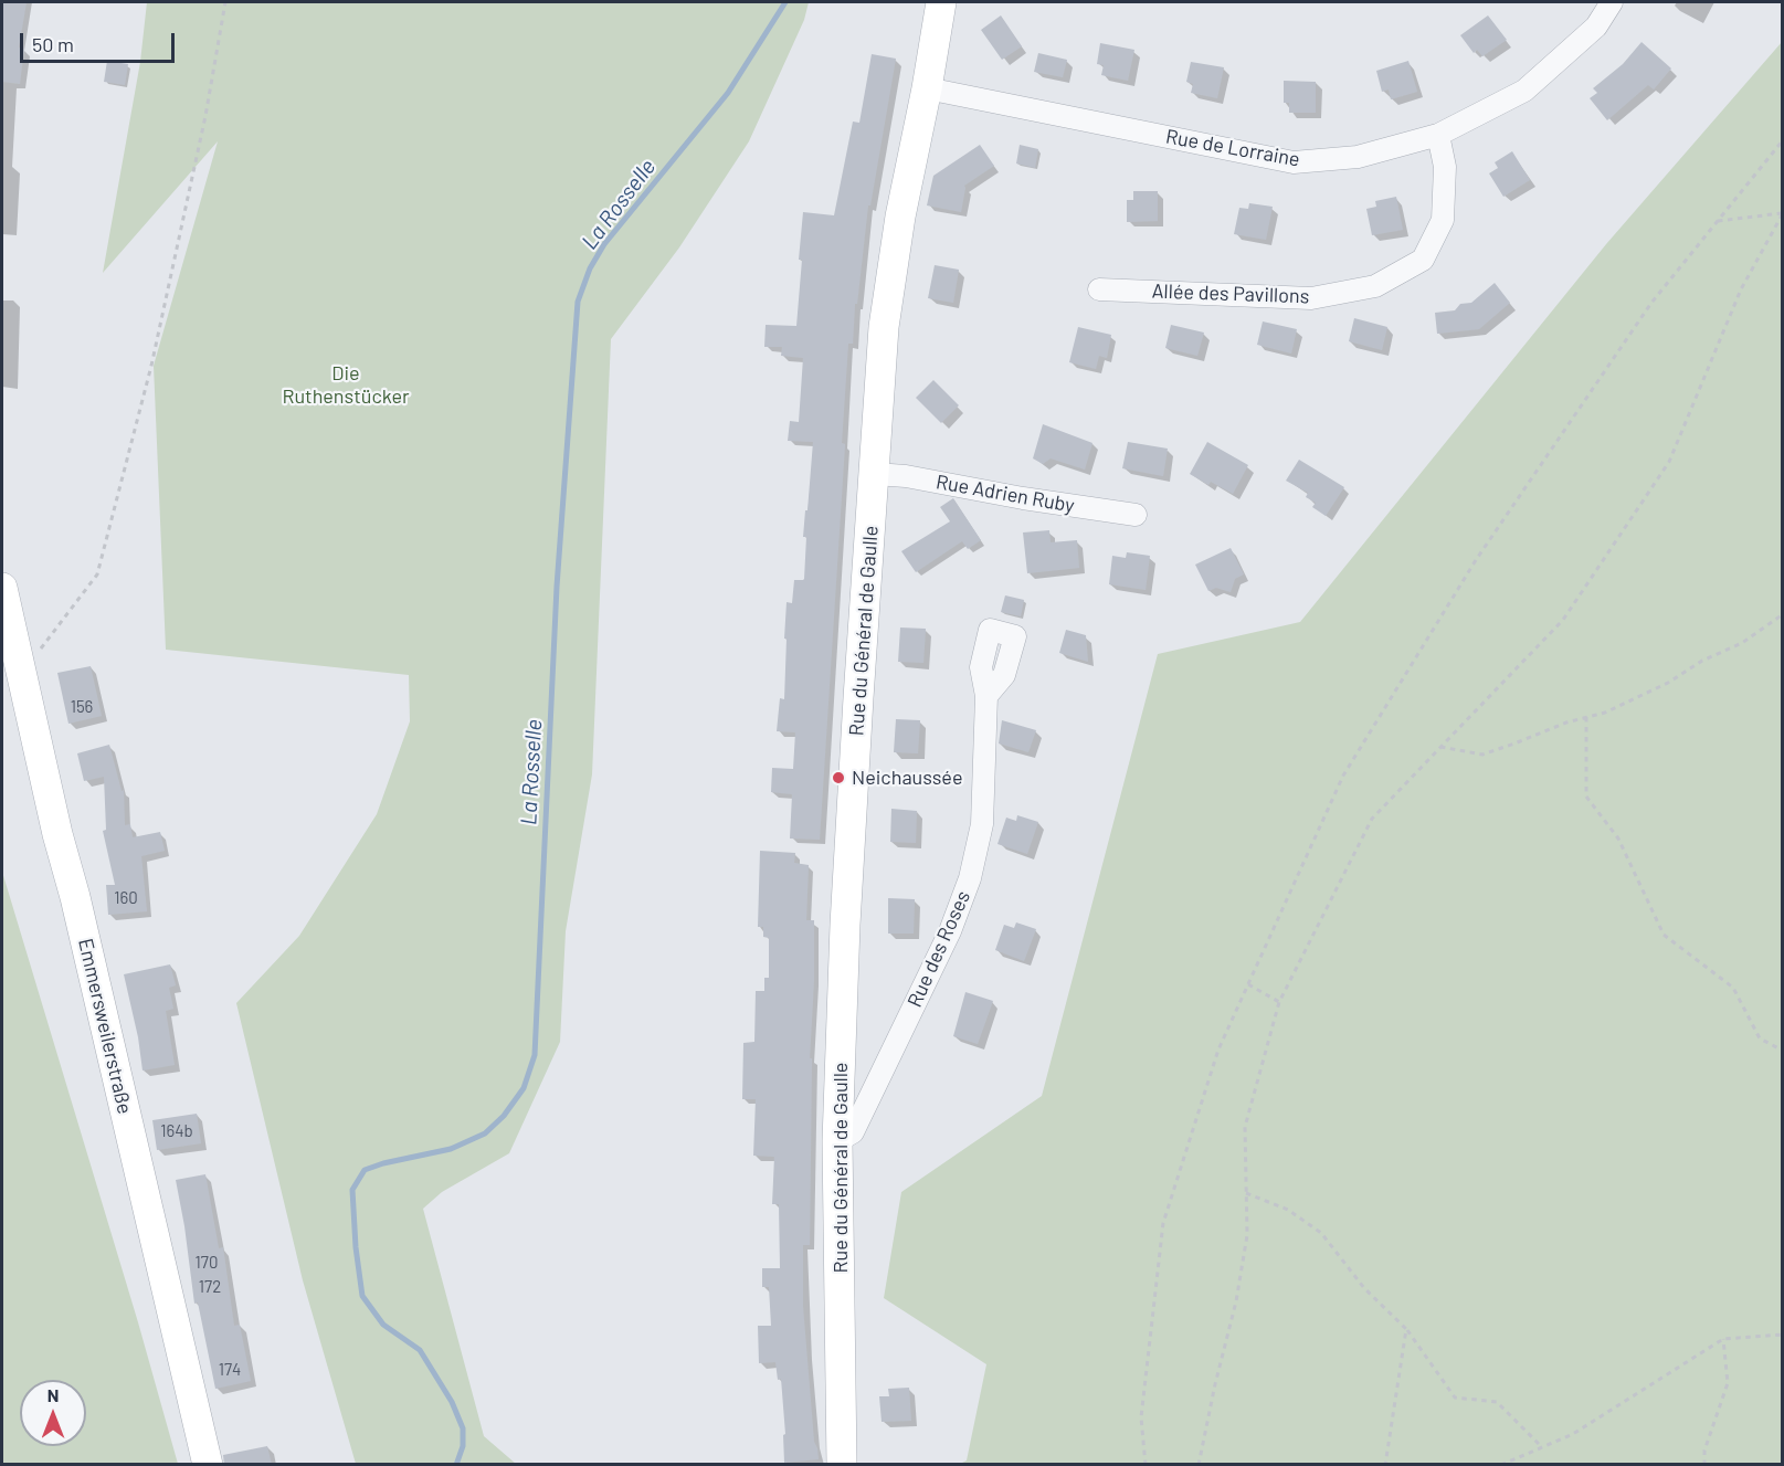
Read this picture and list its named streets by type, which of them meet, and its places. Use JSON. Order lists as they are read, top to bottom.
{
  "streets": {
    "main road": ["Rue du Général de Gaulle", "Emmersweilerstraße"],
    "street": [
      "Rue de Lorraine",
      "Allée des Pavillons",
      "Rue Adrien Ruby",
      "Rue des Roses"
    ]
  },
  "crossings": [
    ["Rue de Lorraine", "Allée des Pavillons"],
    ["Rue de Lorraine", "Rue du Général de Gaulle"],
    ["Rue Adrien Ruby", "Rue du Général de Gaulle"],
    ["Rue du Général de Gaulle", "Rue des Roses"]
  ],
  "water": ["La Rosselle"],
  "parks": ["Die Ruthenstücker"],
  "places": ["Neichaussée"],
  "house_numbers": [
    "156",
    "160",
    "164b",
    "170",
    "172",
    "174"
  ],
  "scale_bar": "50 m",
  "north": "top"
}
